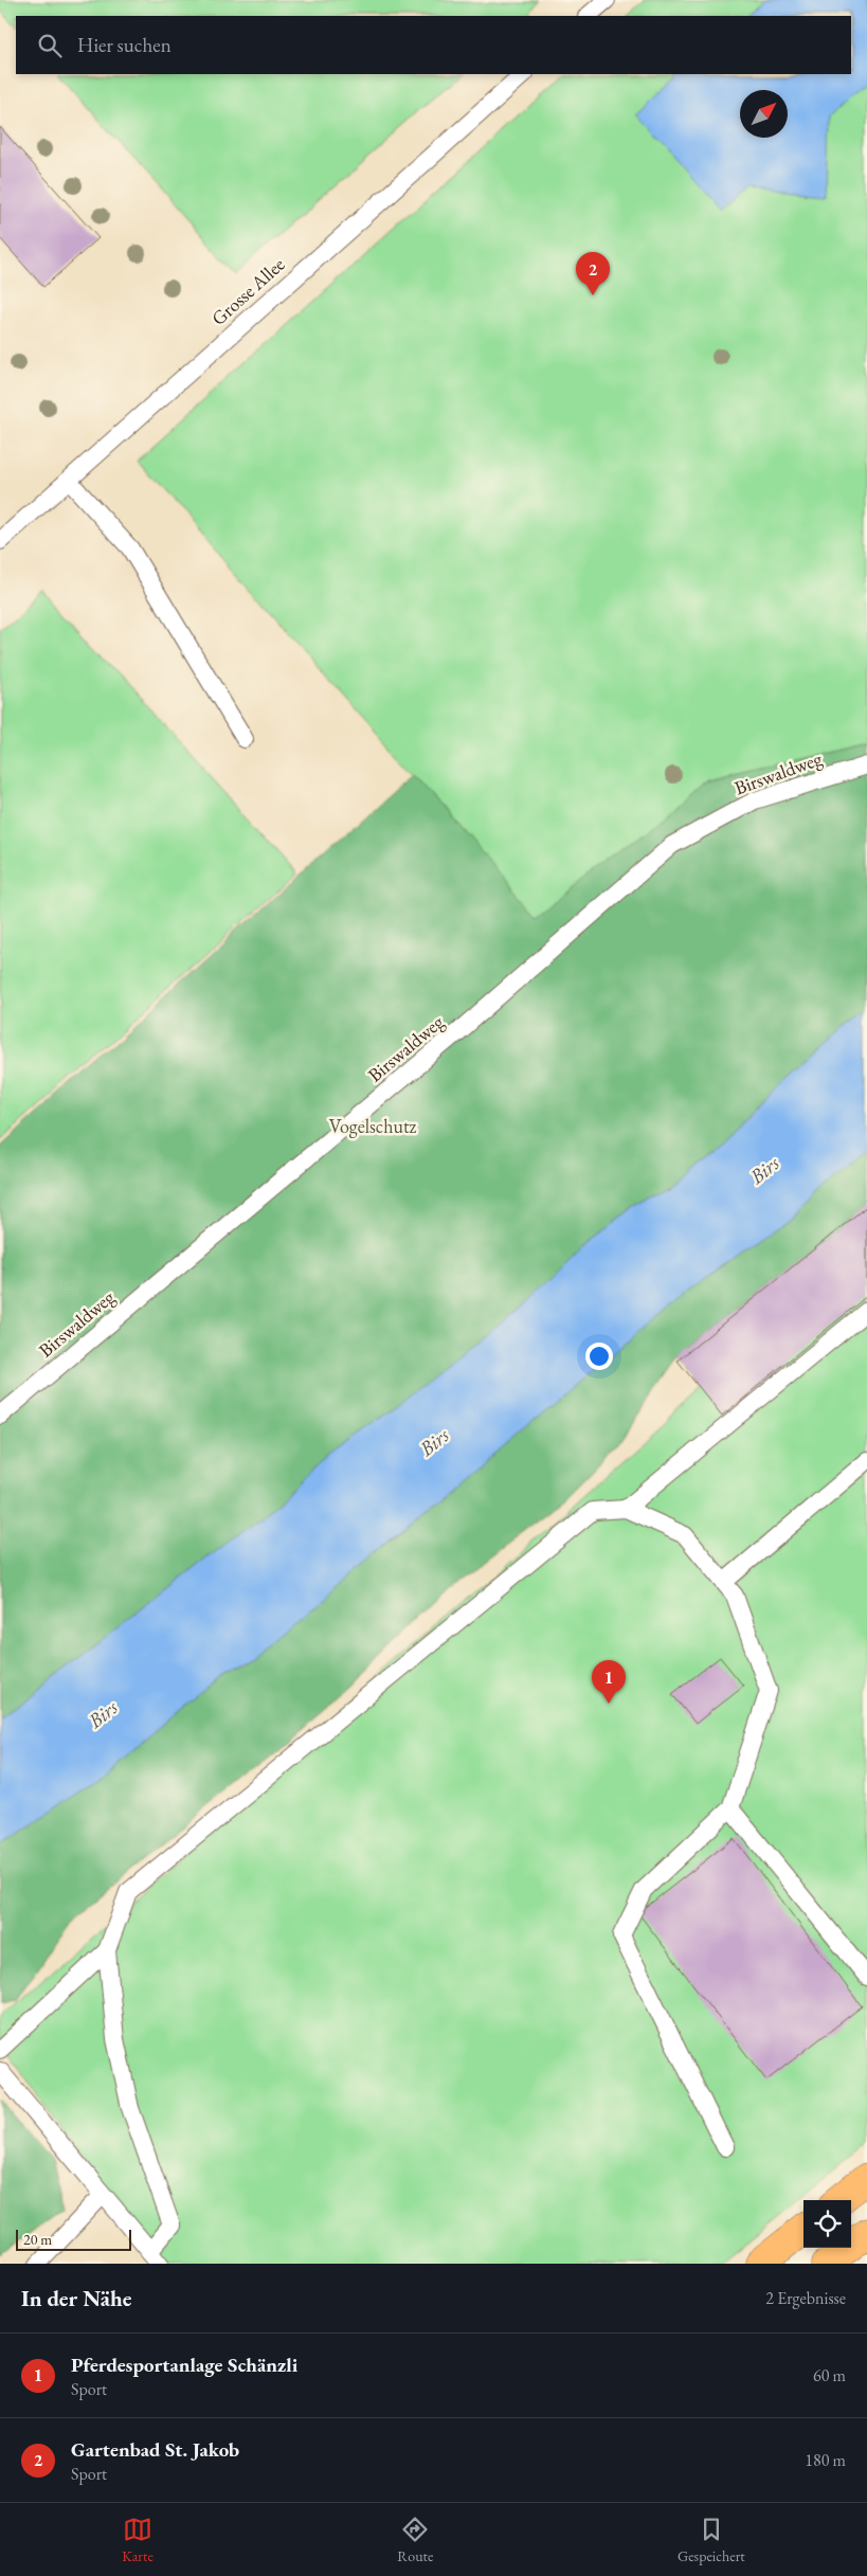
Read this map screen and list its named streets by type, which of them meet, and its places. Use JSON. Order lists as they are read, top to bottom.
{
  "streets": {
    "lane": ["Grosse Allee", "Birswaldweg"]
  },
  "water": ["Birs"],
  "parks": ["Vogelschutz"],
  "scale_bar": "20 m",
  "north": "top right",
  "page": {
    "search": "Hier suchen",
    "pins": ["2", "1"],
    "scale": "20 m",
    "heading": ["In der Nähe", "2 Ergebnisse"],
    "list": [
      {
        "mark": "1",
        "name": "Pferdesportanlage Schänzli",
        "note": "Sport",
        "value": "60 m"
      },
      {
        "mark": "2",
        "name": "Gartenbad St. Jakob",
        "note": "Sport",
        "value": "180 m"
      }
    ],
    "nav": ["Karte", "Route", "Gespeichert"]
  }
}
